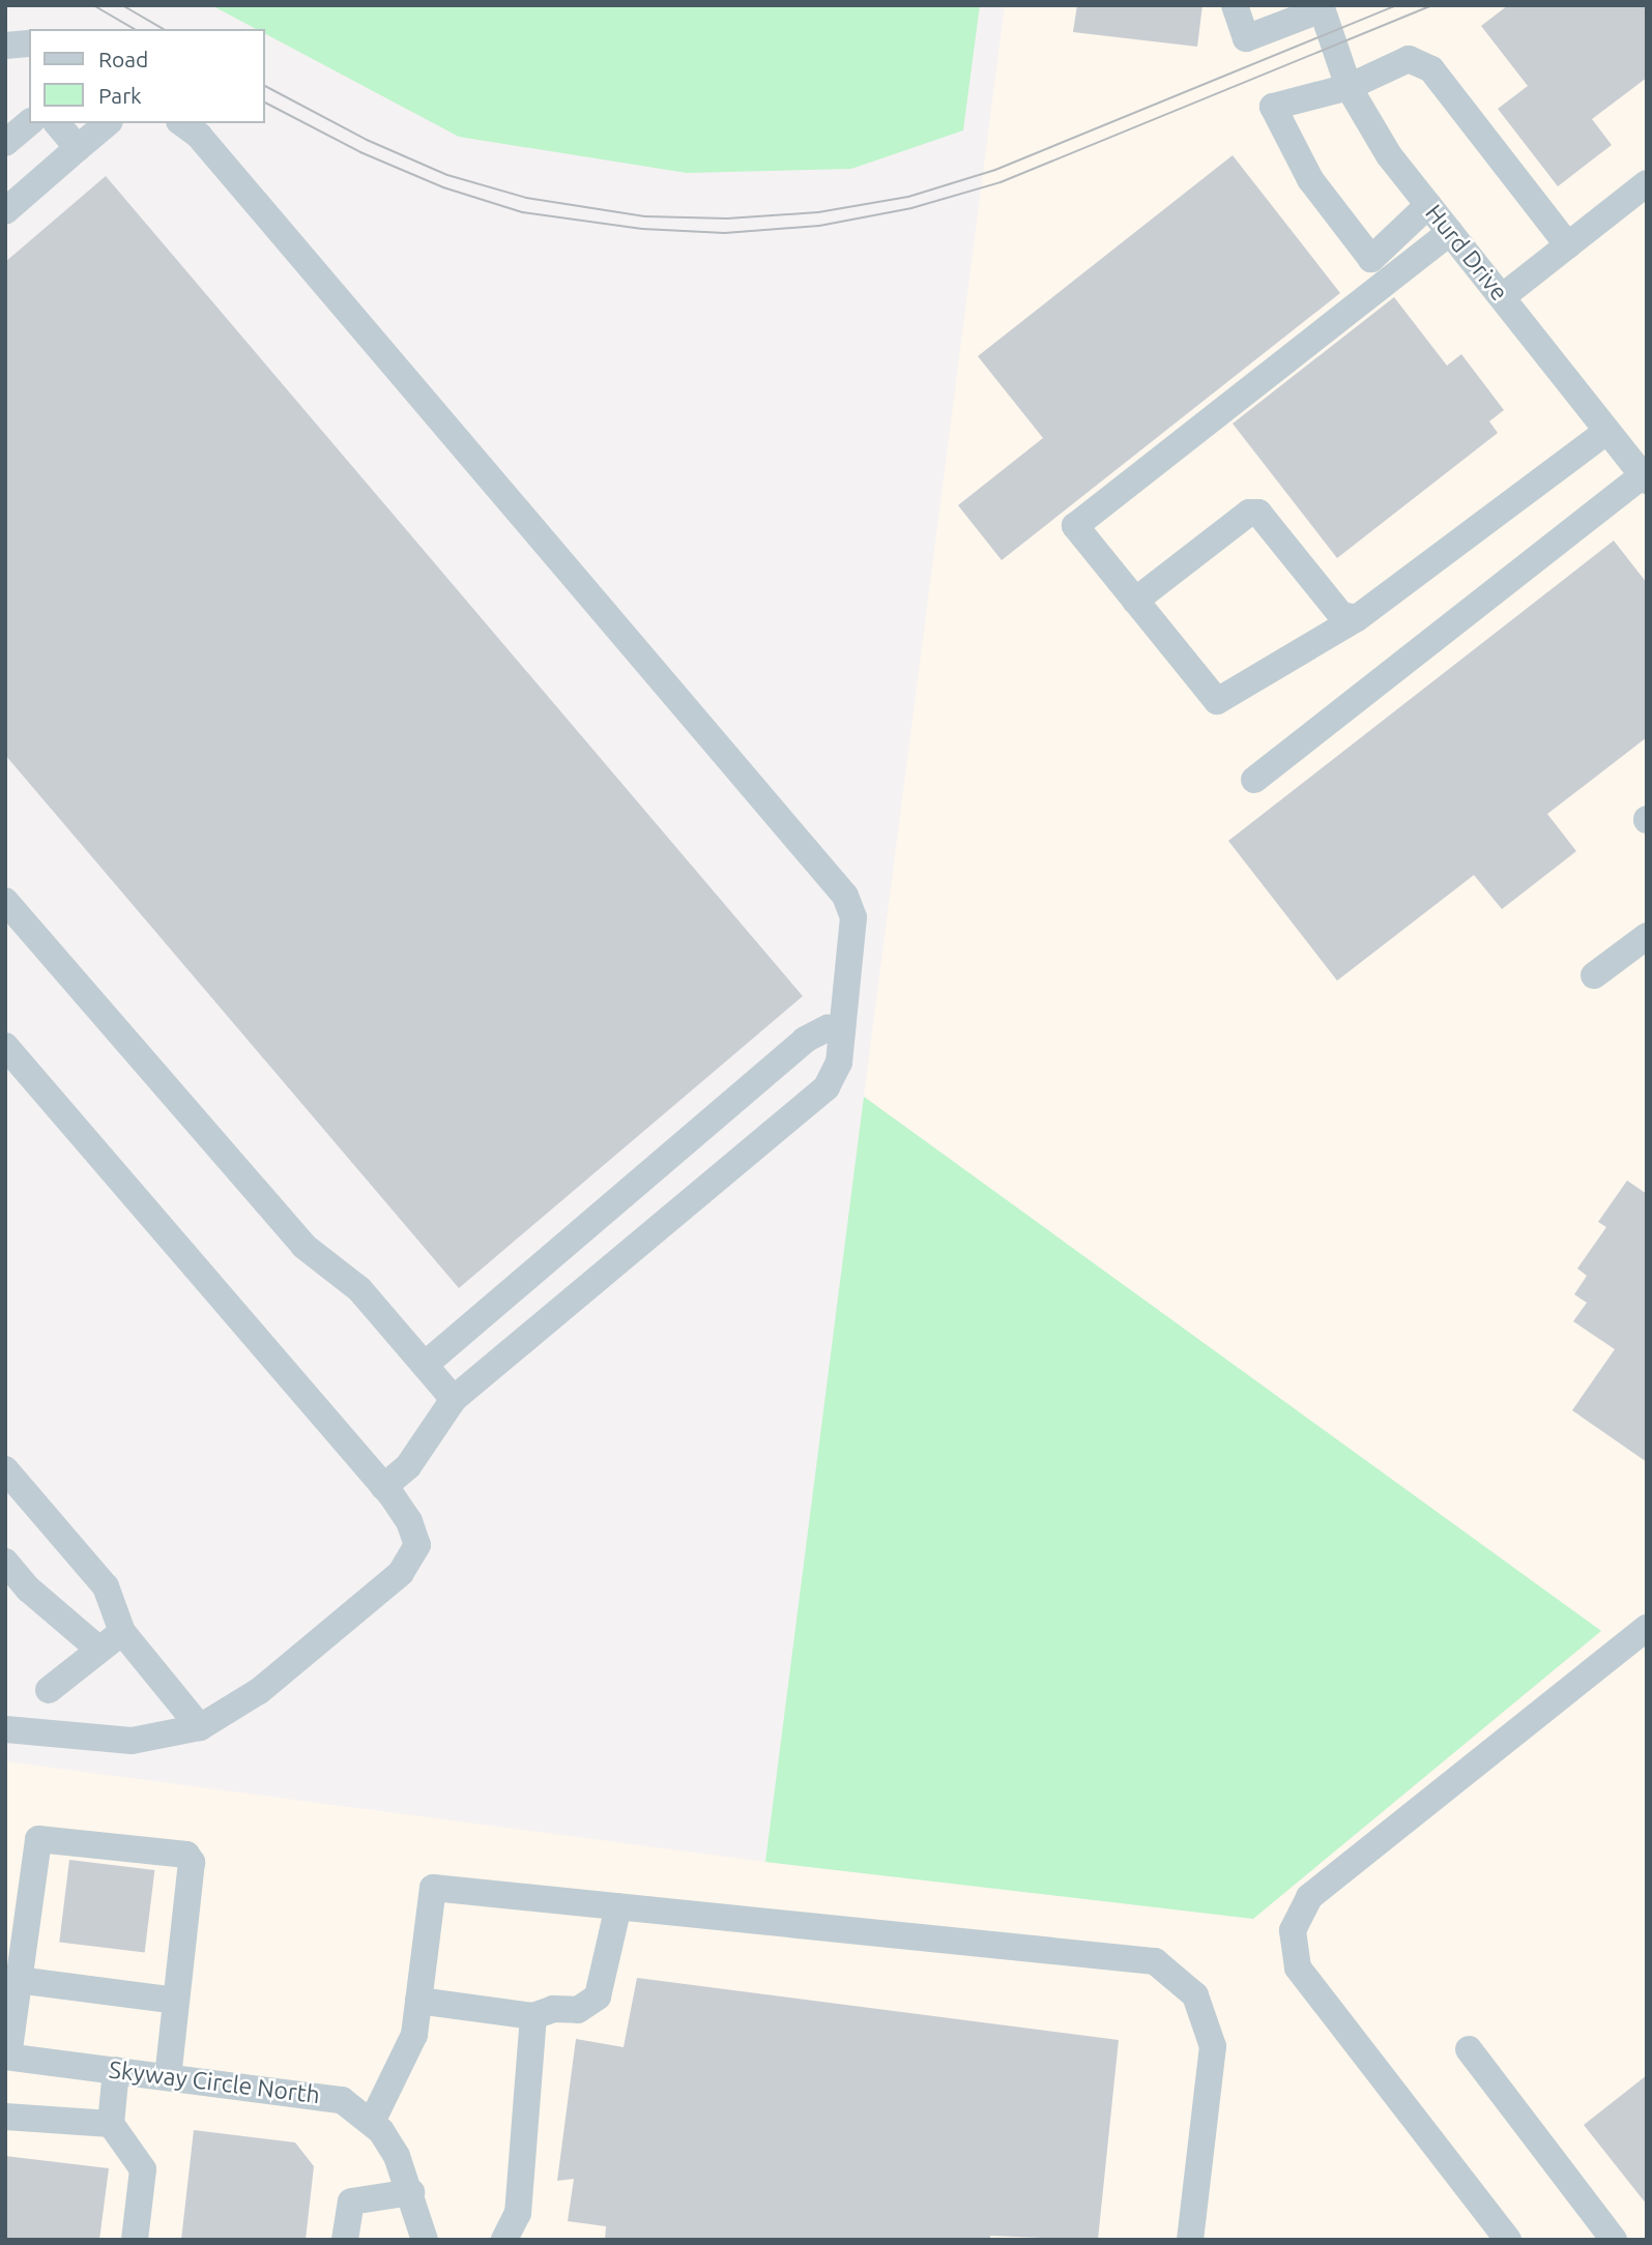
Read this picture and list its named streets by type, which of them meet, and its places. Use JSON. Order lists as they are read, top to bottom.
{
  "streets": {
    "street": ["Hurd Drive", "Skyway Circle North"]
  },
  "legend": ["Road", "Park"]
}
